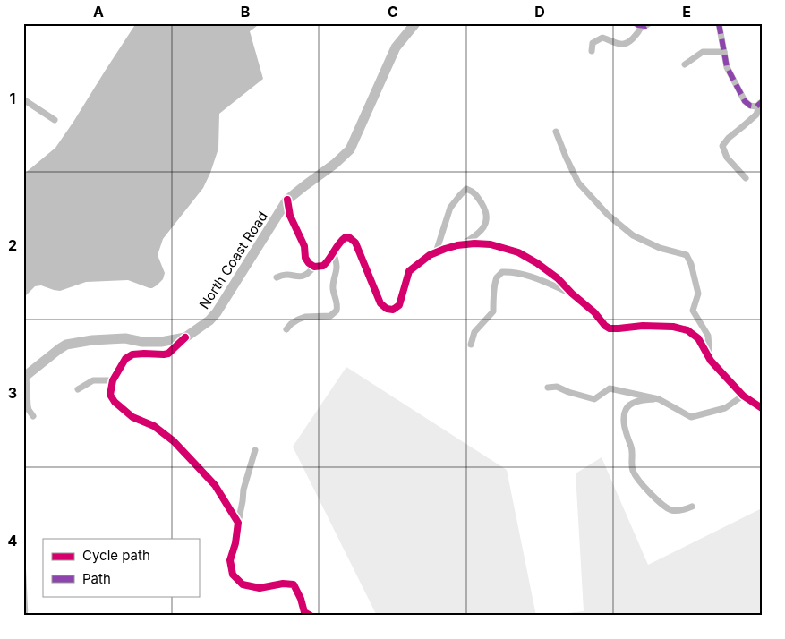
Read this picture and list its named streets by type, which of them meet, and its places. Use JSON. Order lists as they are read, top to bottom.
{
  "streets": {
    "main road": ["North Coast Road"]
  },
  "legend": ["Cycle path", "Path"],
  "grid": {
    "columns": [
      "A",
      "B",
      "C",
      "D",
      "E"
    ],
    "rows": [
      "1",
      "2",
      "3",
      "4"
    ]
  }
}
